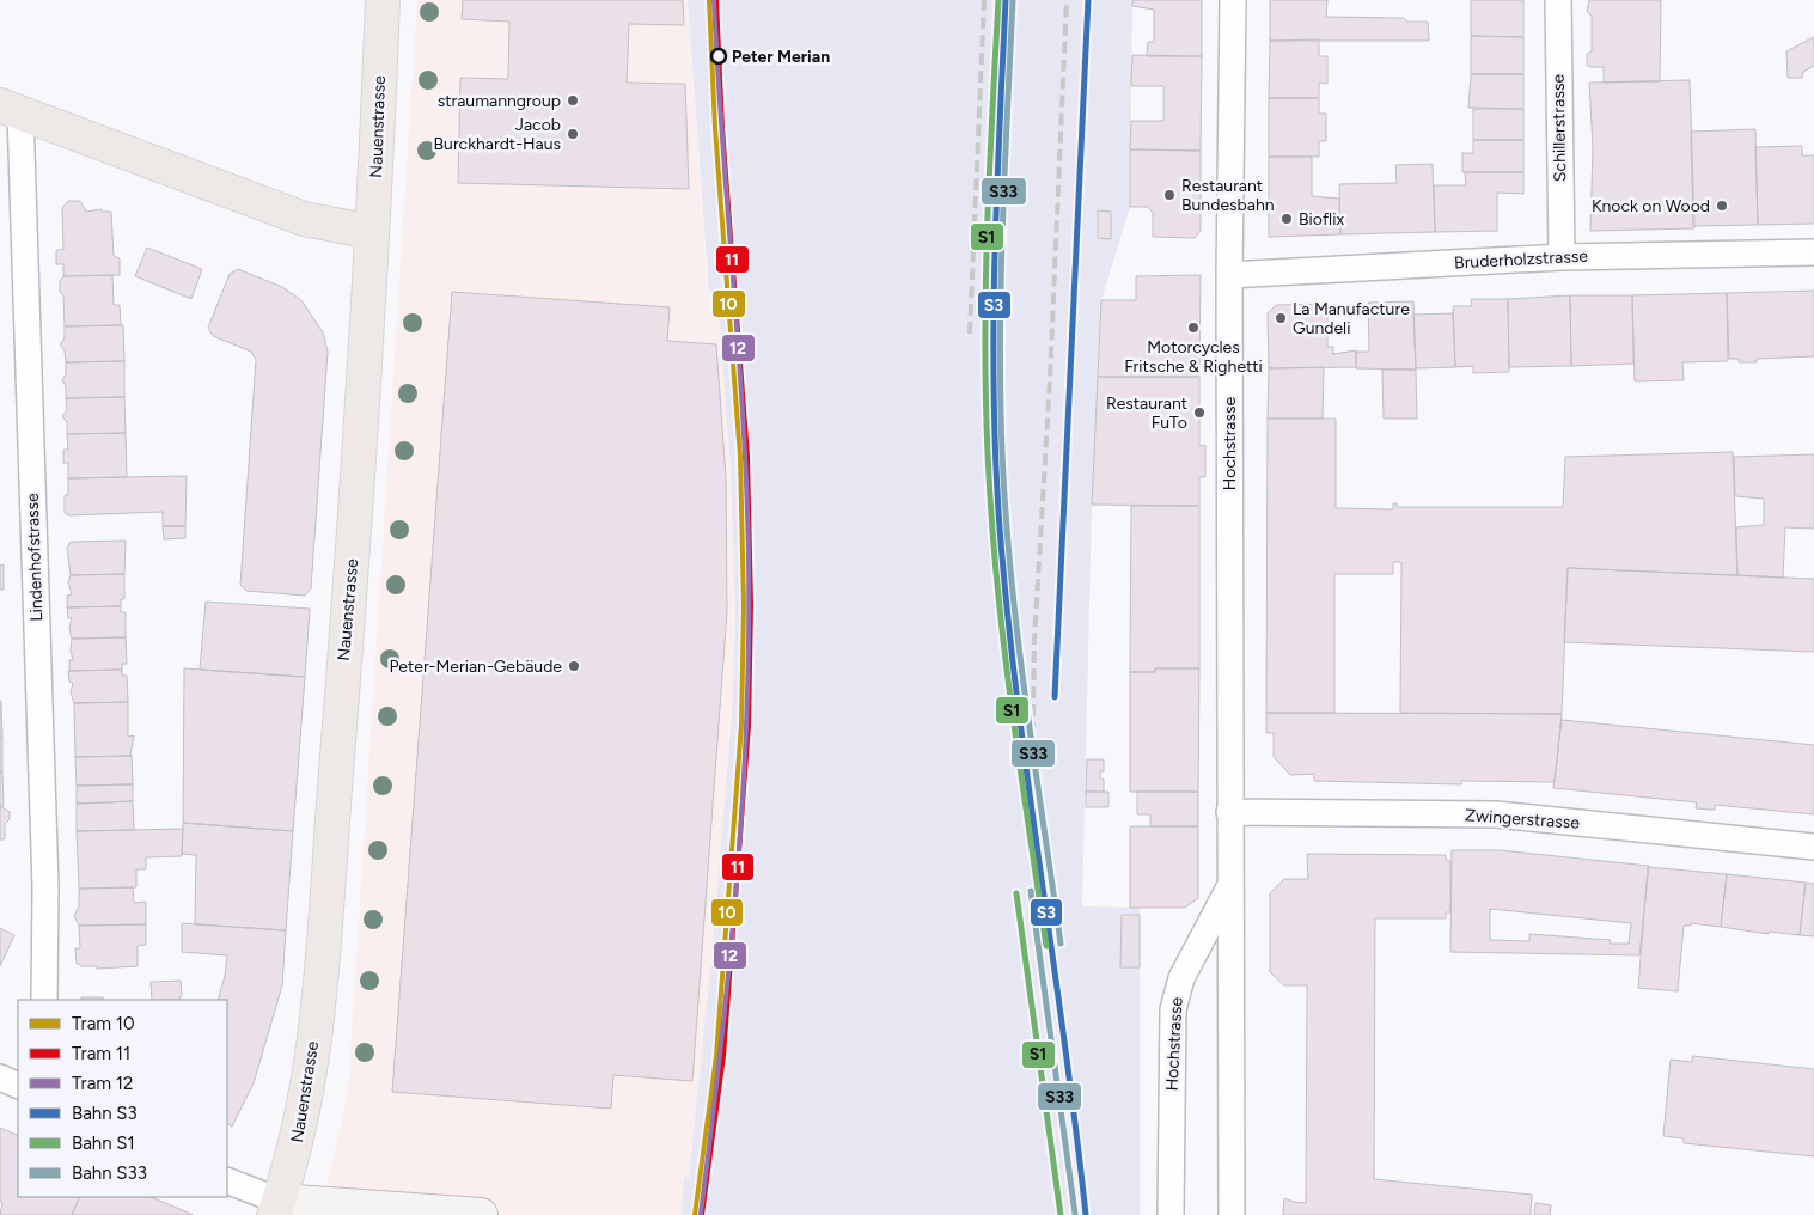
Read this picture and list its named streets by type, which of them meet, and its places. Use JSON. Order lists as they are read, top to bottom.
{
  "streets": {
    "main road": ["Nauenstrasse", "Lindenhofstrasse"],
    "street": [
      "Schillerstrasse",
      "Bruderholzstrasse",
      "Hochstrasse",
      "Zwingerstrasse"
    ]
  },
  "crossings": [
    ["Nauenstrasse", "Lindenhofstrasse"],
    ["Schillerstrasse", "Bruderholzstrasse"],
    ["Bruderholzstrasse", "Hochstrasse"],
    ["Hochstrasse", "Zwingerstrasse"]
  ],
  "places": [
    "Peter Merian",
    "straumanngroup",
    "Jacob Burckhardt-Haus",
    "Restaurant Bundesbahn",
    "Knock on Wood",
    "Bioflix",
    "La Manufacture Gundeli",
    "Motorcycles Fritsche & Righetti",
    "Restaurant FuTo",
    "Peter-Merian-Gebäude"
  ],
  "lines": [
    "tram line 10",
    "tram line 11",
    "tram line 12",
    "rail line S3",
    "rail line S1",
    "rail line S33"
  ],
  "legend": [
    "Tram 10",
    "Tram 11",
    "Tram 12",
    "Bahn S3",
    "Bahn S1",
    "Bahn S33"
  ]
}
